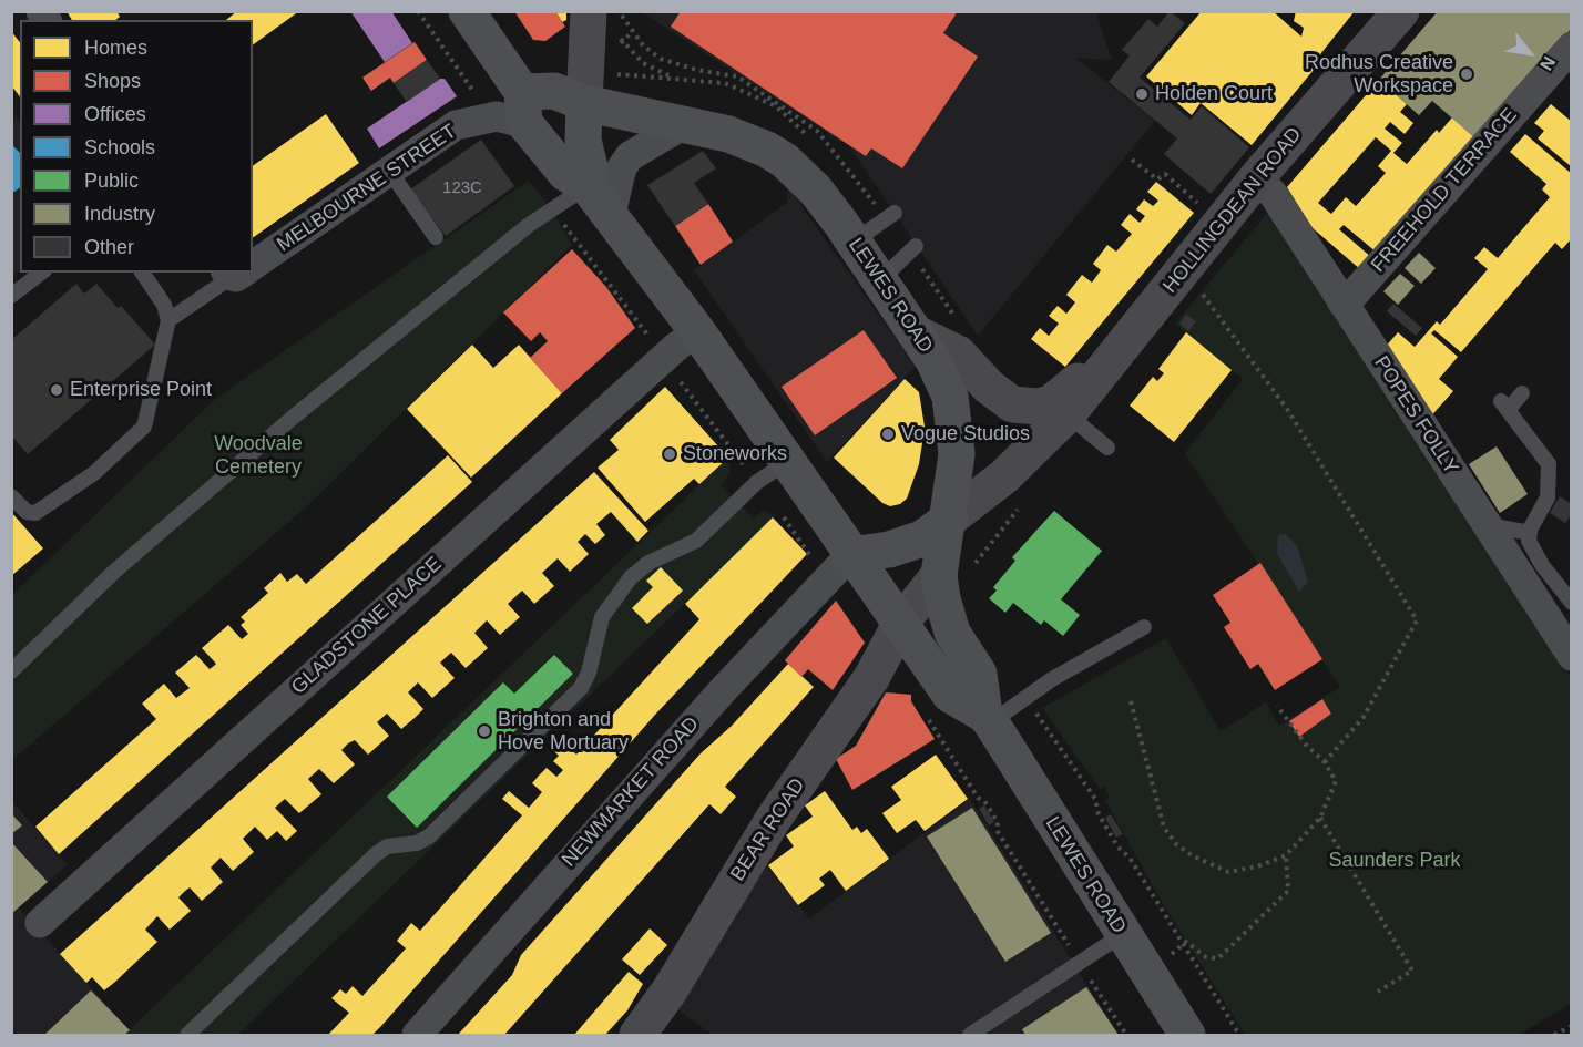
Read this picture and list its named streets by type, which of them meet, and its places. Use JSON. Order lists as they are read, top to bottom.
{
  "streets": {
    "main road": ["LEWES ROAD"],
    "street": [
      "MELBOURNE STREET",
      "FREEHOLD TERRACE",
      "HOLLINGDEAN ROAD",
      "POPES FOLLY",
      "GLADSTONE PLACE",
      "NEWMARKET ROAD",
      "BEAR ROAD"
    ]
  },
  "crossings": [
    ["MELBOURNE STREET", "LEWES ROAD"],
    ["FREEHOLD TERRACE", "POPES FOLLY"],
    ["HOLLINGDEAN ROAD", "LEWES ROAD"],
    ["HOLLINGDEAN ROAD", "POPES FOLLY"],
    ["LEWES ROAD", "GLADSTONE PLACE"],
    ["LEWES ROAD", "NEWMARKET ROAD"],
    ["LEWES ROAD", "BEAR ROAD"]
  ],
  "parks": ["Woodvale Cemetery", "Saunders Park"],
  "places": [
    "Rodhus Creative Workspace",
    "Holden Court",
    "Enterprise Point",
    "Vogue Studios",
    "Stoneworks",
    "Brighton and Hove Mortuary"
  ],
  "house_numbers": ["123C"],
  "legend": [
    "Homes",
    "Shops",
    "Offices",
    "Schools",
    "Public",
    "Industry",
    "Other"
  ],
  "north": "bottom right"
}
